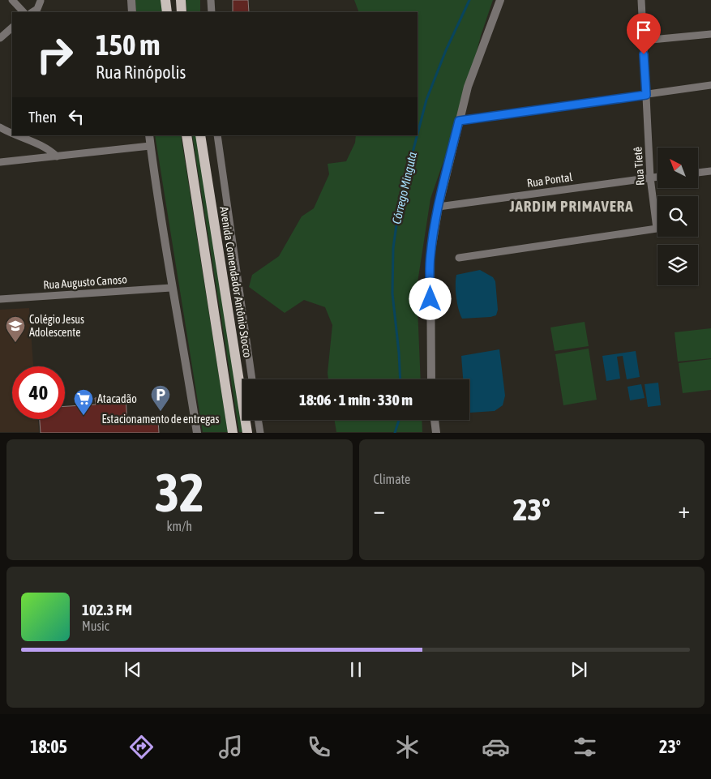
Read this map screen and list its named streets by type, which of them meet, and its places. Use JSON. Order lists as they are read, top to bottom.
{
  "streets": {
    "main road": ["Avenida Comendador Antônio Stocco"],
    "street": ["Rua Tietê", "Rua Pontal", "Rua Augusto Canoso"]
  },
  "crossings": [
    ["Rua Tietê", "Rua Pontal"]
  ],
  "districts": ["JARDIM PRIMAVERA"],
  "water": ["Córrego Minguta"],
  "places": {
    "school or university": ["Colégio Jesus Adolescente"],
    "parking": ["Estacionamento de entregas"],
    "supermarket": ["Atacadão"]
  },
  "north": "top left",
  "page": {
    "turn": ["150 m", "Rua Rinópolis"],
    "then": "Then",
    "limit": "40",
    "trip": "18:06 · 1 min · 330 m",
    "tile": [
      ["32", "km/h"],
      "Climate"
    ],
    "heat": ["−", "23°", "+"],
    "song": ["102.3 FM", "Music"],
    "tabs": ["18:05", "23°"]
  }
}
